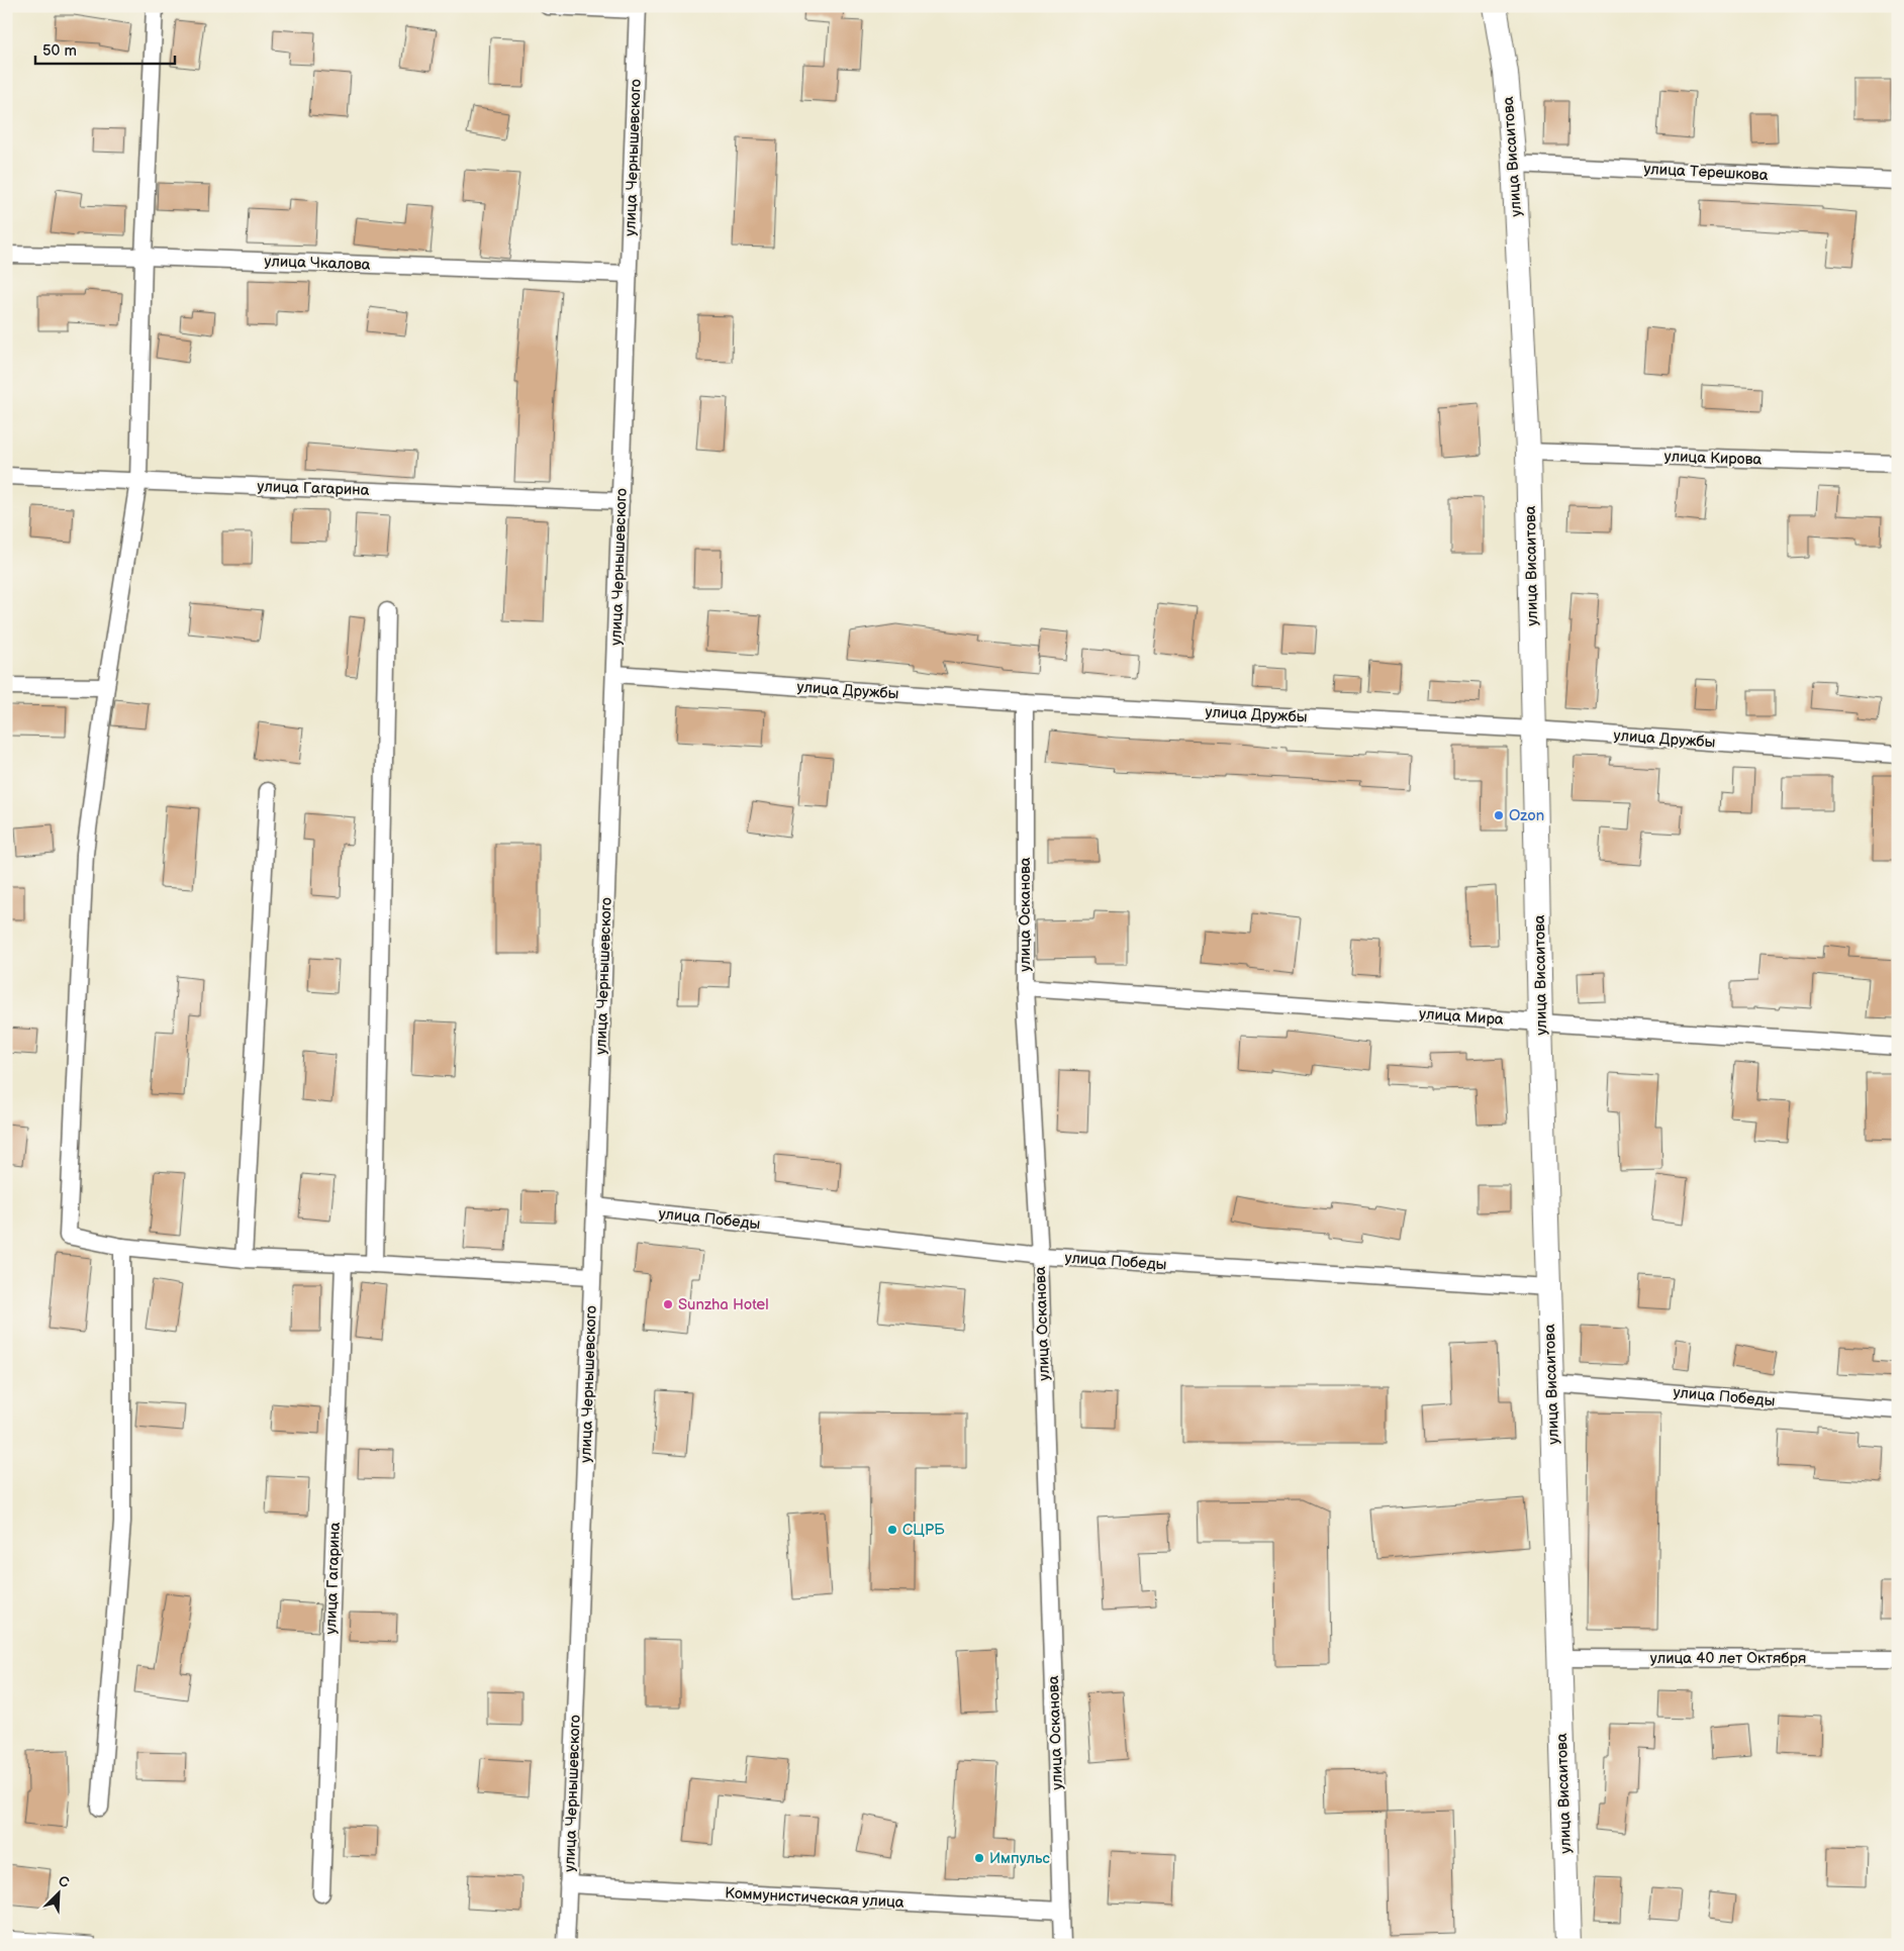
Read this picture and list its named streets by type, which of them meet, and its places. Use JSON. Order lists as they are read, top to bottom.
{
  "streets": {
    "street": [
      "улица Висаитова",
      "улица Чернышевского",
      "улица Терешкова",
      "улица Чкалова",
      "улица Кирова",
      "улица Гагарина",
      "улица Дружбы",
      "улица Осканова",
      "улица Мира",
      "улица Победы",
      "улица 40 лет Октября",
      "Коммунистическая улица"
    ]
  },
  "crossings": [
    ["улица Висаитова", "улица Терешкова"],
    ["улица Висаитова", "улица Кирова"],
    ["улица Висаитова", "улица Дружбы"],
    ["улица Висаитова", "улица Мира"],
    ["улица Висаитова", "улица Победы"],
    ["улица Висаитова", "улица 40 лет Октября"],
    ["улица Чернышевского", "улица Чкалова"],
    ["улица Чернышевского", "улица Гагарина"],
    ["улица Чернышевского", "улица Дружбы"],
    ["улица Чернышевского", "улица Победы"],
    ["улица Чернышевского", "Коммунистическая улица"],
    ["улица Дружбы", "улица Осканова"],
    ["улица Осканова", "улица Мира"],
    ["улица Осканова", "улица Победы"],
    ["улица Осканова", "Коммунистическая улица"]
  ],
  "places": [
    "Ozon",
    "Sunzha Hotel",
    "СЦРБ",
    "Импульс"
  ],
  "scale_bar": "50 m",
  "north": "top right"
}
